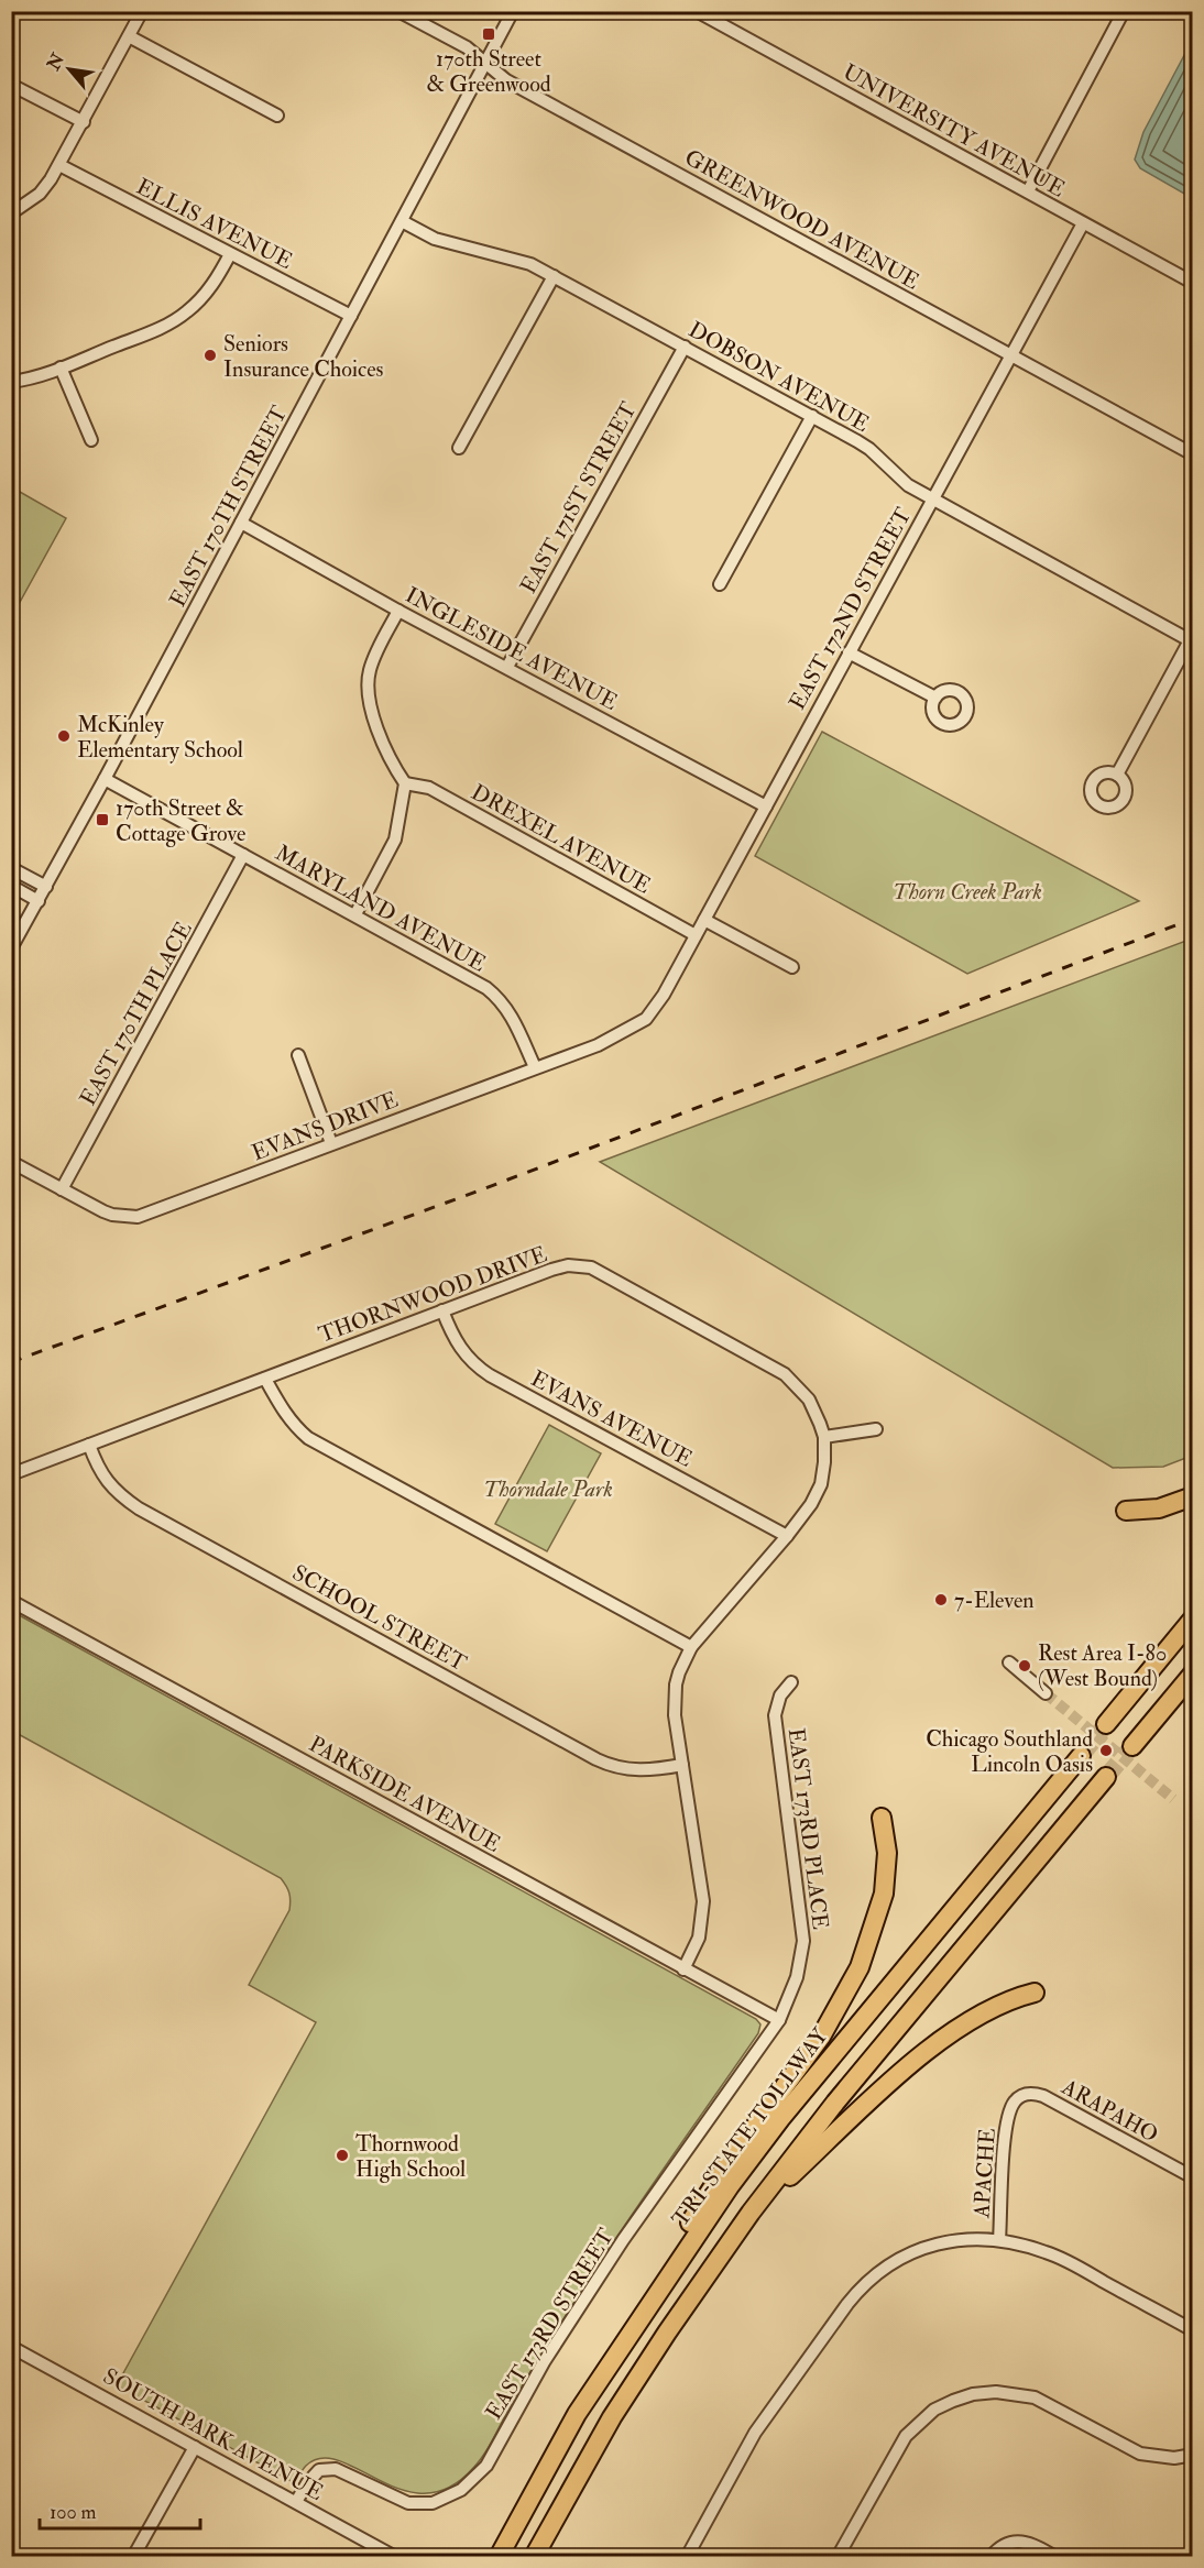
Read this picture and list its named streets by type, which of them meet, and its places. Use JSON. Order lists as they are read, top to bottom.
{
  "streets": {
    "highway": ["TRI-STATE TOLLWAY"],
    "street": [
      "UNIVERSITY AVENUE",
      "GREENWOOD AVENUE",
      "ELLIS AVENUE",
      "DOBSON AVENUE",
      "EAST 171ST STREET",
      "EAST 170TH STREET",
      "EAST 172ND STREET",
      "INGLESIDE AVENUE",
      "DREXEL AVENUE",
      "MARYLAND AVENUE",
      "EAST 170TH PLACE",
      "EVANS DRIVE",
      "THORNWOOD DRIVE",
      "EVANS AVENUE",
      "SCHOOL STREET",
      "PARKSIDE AVENUE",
      "EAST 173RD PLACE",
      "ARAPAHO",
      "APACHE",
      "EAST 173RD STREET",
      "SOUTH PARK AVENUE"
    ]
  },
  "crossings": [
    ["UNIVERSITY AVENUE", "EAST 172ND STREET"],
    ["GREENWOOD AVENUE", "EAST 170TH STREET"],
    ["GREENWOOD AVENUE", "EAST 172ND STREET"],
    ["ELLIS AVENUE", "EAST 170TH STREET"],
    ["DOBSON AVENUE", "EAST 171ST STREET"],
    ["DOBSON AVENUE", "EAST 170TH STREET"],
    ["DOBSON AVENUE", "EAST 172ND STREET"],
    ["EAST 171ST STREET", "INGLESIDE AVENUE"],
    ["EAST 170TH STREET", "INGLESIDE AVENUE"],
    ["EAST 170TH STREET", "MARYLAND AVENUE"],
    ["EAST 172ND STREET", "INGLESIDE AVENUE"],
    ["EAST 172ND STREET", "DREXEL AVENUE"],
    ["EAST 172ND STREET", "EVANS DRIVE"],
    ["MARYLAND AVENUE", "EAST 170TH PLACE"],
    ["MARYLAND AVENUE", "EVANS DRIVE"],
    ["EAST 170TH PLACE", "EVANS DRIVE"],
    ["THORNWOOD DRIVE", "EVANS AVENUE"],
    ["THORNWOOD DRIVE", "SCHOOL STREET"],
    ["PARKSIDE AVENUE", "EAST 173RD PLACE"],
    ["PARKSIDE AVENUE", "EAST 173RD STREET"],
    ["EAST 173RD PLACE", "EAST 173RD STREET"],
    ["ARAPAHO", "APACHE"],
    ["EAST 173RD STREET", "SOUTH PARK AVENUE"]
  ],
  "parks": ["Thorn Creek Park", "Thorndale Park"],
  "places": {
    "transit": ["170th Street & Greenwood", "170th Street & Cottage Grove"],
    "other": [
      "Seniors Insurance Choices",
      "McKinley Elementary School",
      "7-Eleven",
      "Rest Area I-80 (West Bound)",
      "Chicago Southland Lincoln Oasis",
      "Thornwood High School"
    ]
  },
  "scale_bar": "100 m",
  "north": "top left"
}
